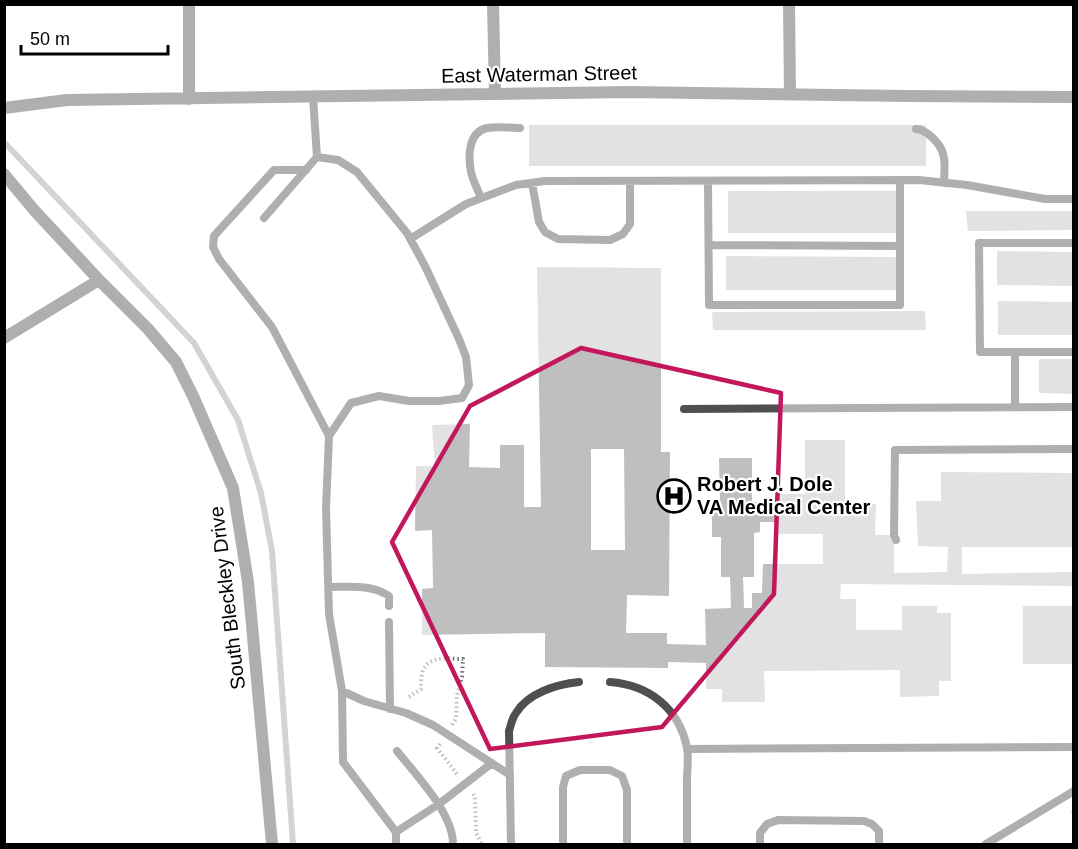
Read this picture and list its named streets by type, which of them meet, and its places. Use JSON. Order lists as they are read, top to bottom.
{
  "streets": {
    "street": ["East Waterman Street", "South Bleckley Drive"]
  },
  "places": {
    "hospital": ["Robert J. Dole VA Medical Center"]
  },
  "scale_bar": "50 m"
}
